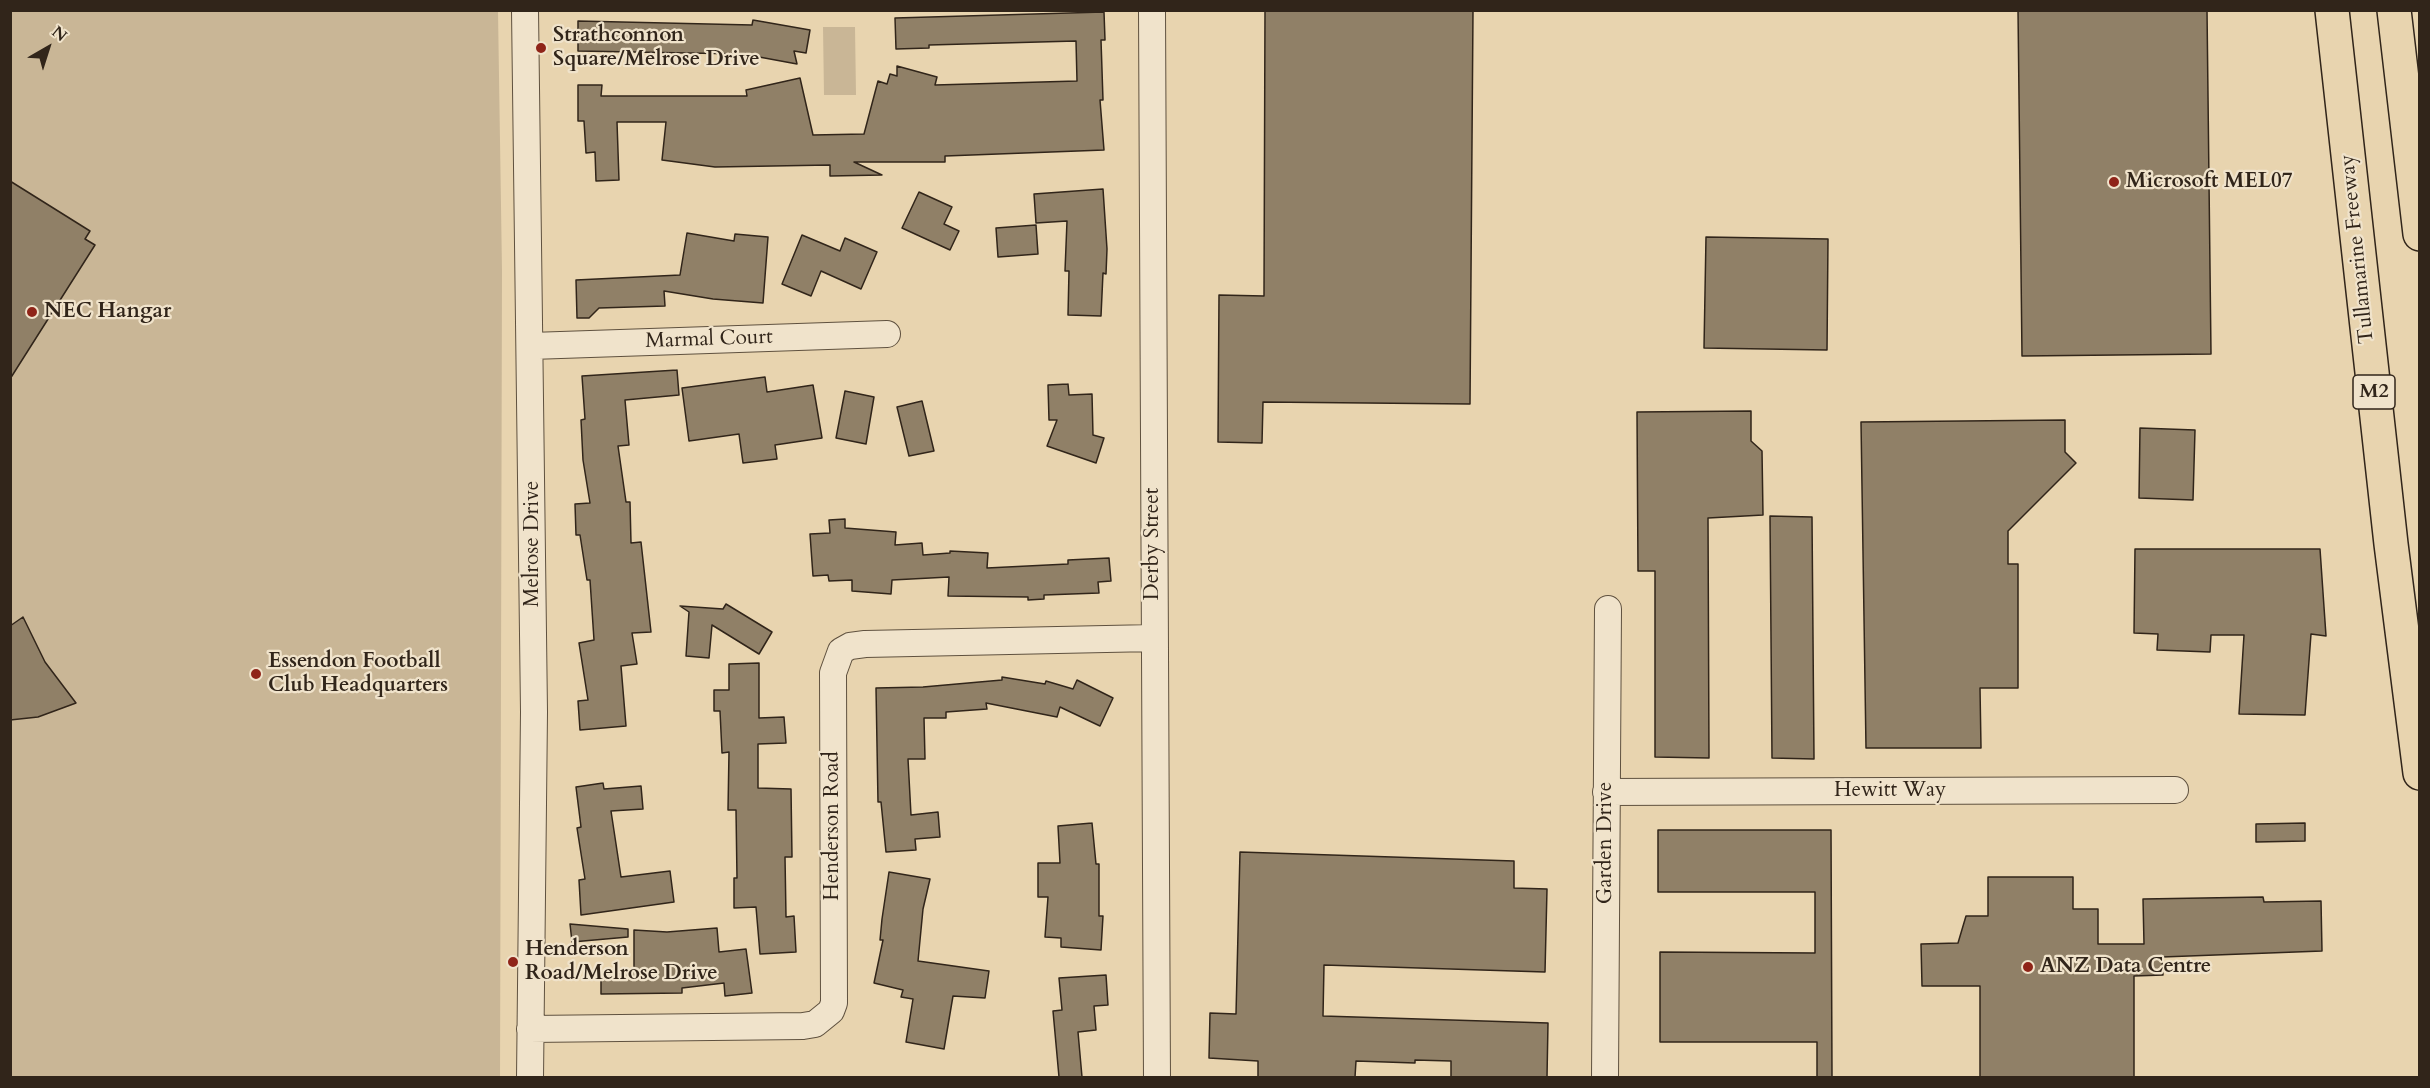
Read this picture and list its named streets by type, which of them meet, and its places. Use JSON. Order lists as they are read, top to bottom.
{
  "streets": {
    "highway": ["Tullamarine Freeway", "M2"],
    "street": [
      "Marmal Court",
      "Melrose Drive",
      "Derby Street",
      "Hewitt Way",
      "Henderson Road",
      "Garden Drive"
    ]
  },
  "crossings": [
    ["Marmal Court", "Melrose Drive"],
    ["Melrose Drive", "Henderson Road"],
    ["Derby Street", "Henderson Road"],
    ["Hewitt Way", "Garden Drive"]
  ],
  "places": [
    "Strathconnon Square/Melrose Drive",
    "Microsoft MEL07",
    "NEC Hangar",
    "Essendon Football Club Headquarters",
    "Henderson Road/Melrose Drive",
    "ANZ Data Centre"
  ],
  "north": "top right"
}
